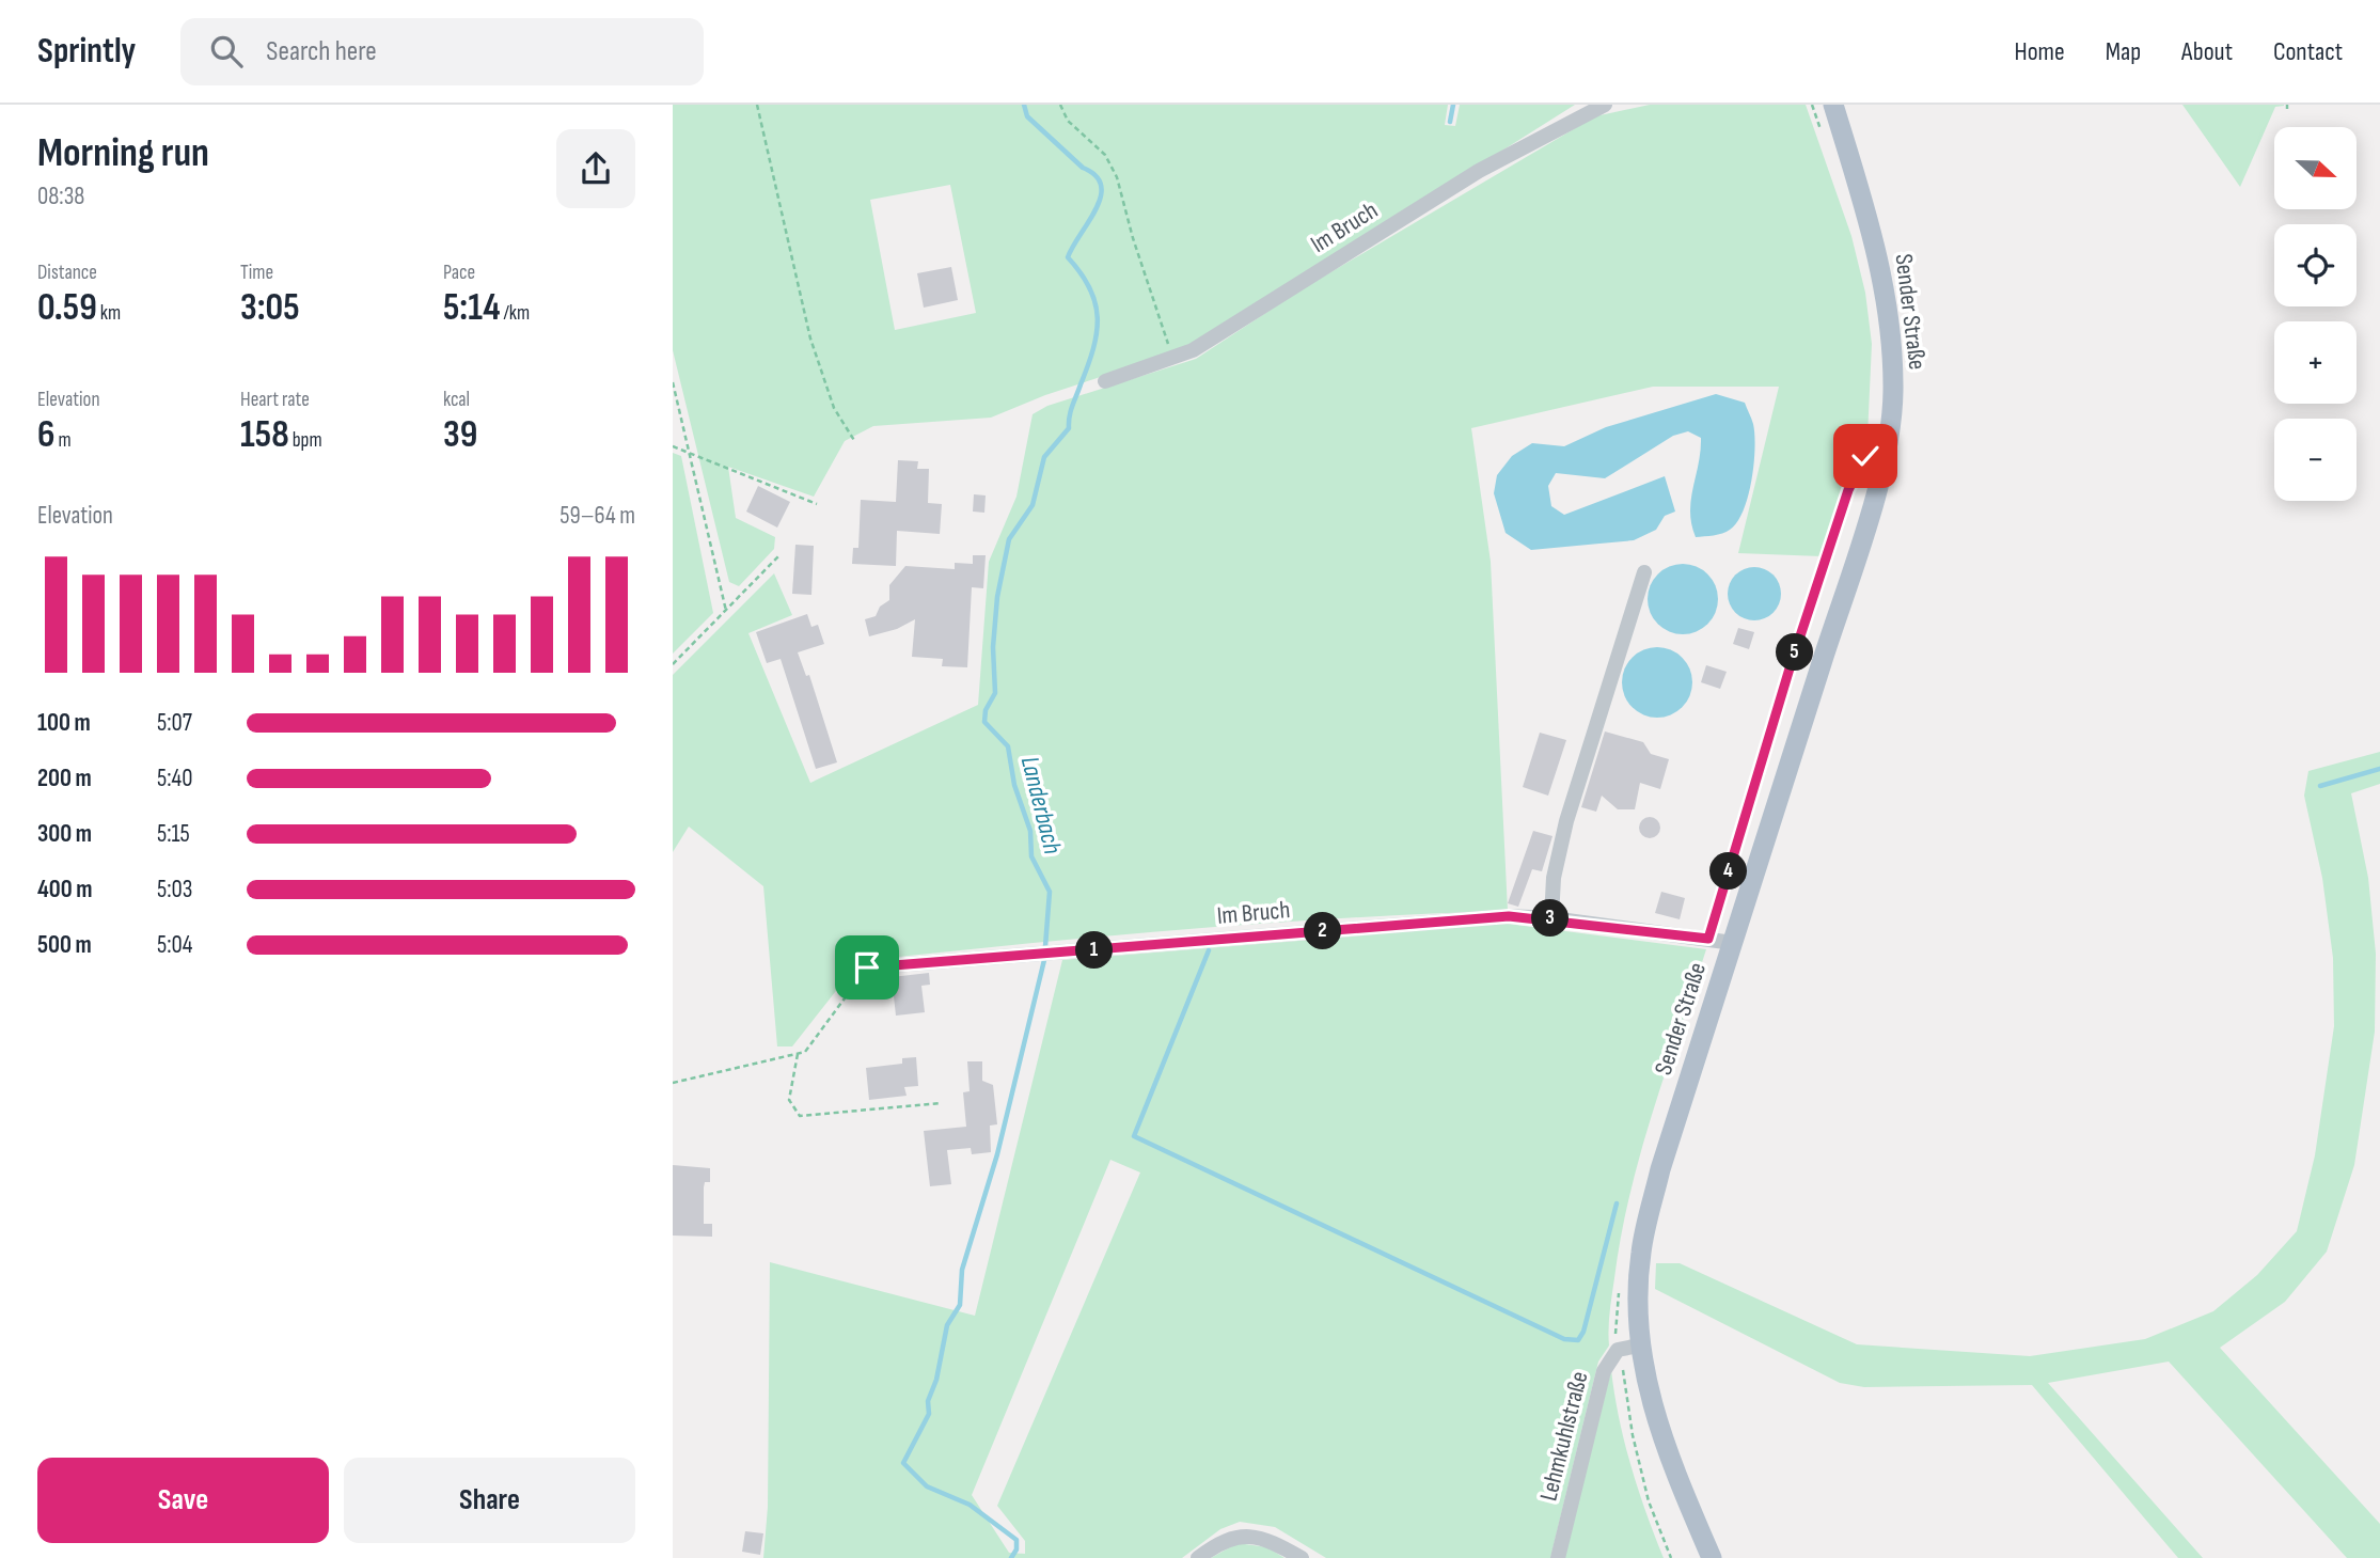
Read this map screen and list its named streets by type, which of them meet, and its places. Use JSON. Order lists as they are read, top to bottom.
{
  "streets": {
    "main road": ["Sender Straße"],
    "street": ["Im Bruch", "Lehmkuhlstraße"]
  },
  "crossings": [
    ["Im Bruch", "Sender Straße"],
    ["Sender Straße", "Lehmkuhlstraße"]
  ],
  "water": ["Landerbach"],
  "north": "right",
  "page": {
    "header": "Sprintly",
    "search": "Search here",
    "nav": [
      "Home",
      "Map",
      "About",
      "Contact"
    ],
    "heading": ["Morning run", "08:38"],
    "map_buttons": ["+", "−"],
    "stats": [
      ["Distance", "0.59 km"],
      ["Time", "3:05"],
      ["Pace", "5:14 /km"],
      ["Elevation", "6 m"],
      ["Heart rate", "158 bpm"],
      ["kcal", "39"]
    ],
    "chart": ["Elevation", "59–64 m"],
    "pins": [
      "5",
      "4",
      "3",
      "2",
      "1"
    ],
    "list": [
      {
        "name": "100 m",
        "note": "5:07"
      },
      {
        "name": "200 m",
        "note": "5:40"
      },
      {
        "name": "300 m",
        "note": "5:15"
      },
      {
        "name": "400 m",
        "note": "5:03"
      },
      {
        "name": "500 m",
        "note": "5:04"
      }
    ],
    "buttons": ["Save", "Share"]
  }
}
